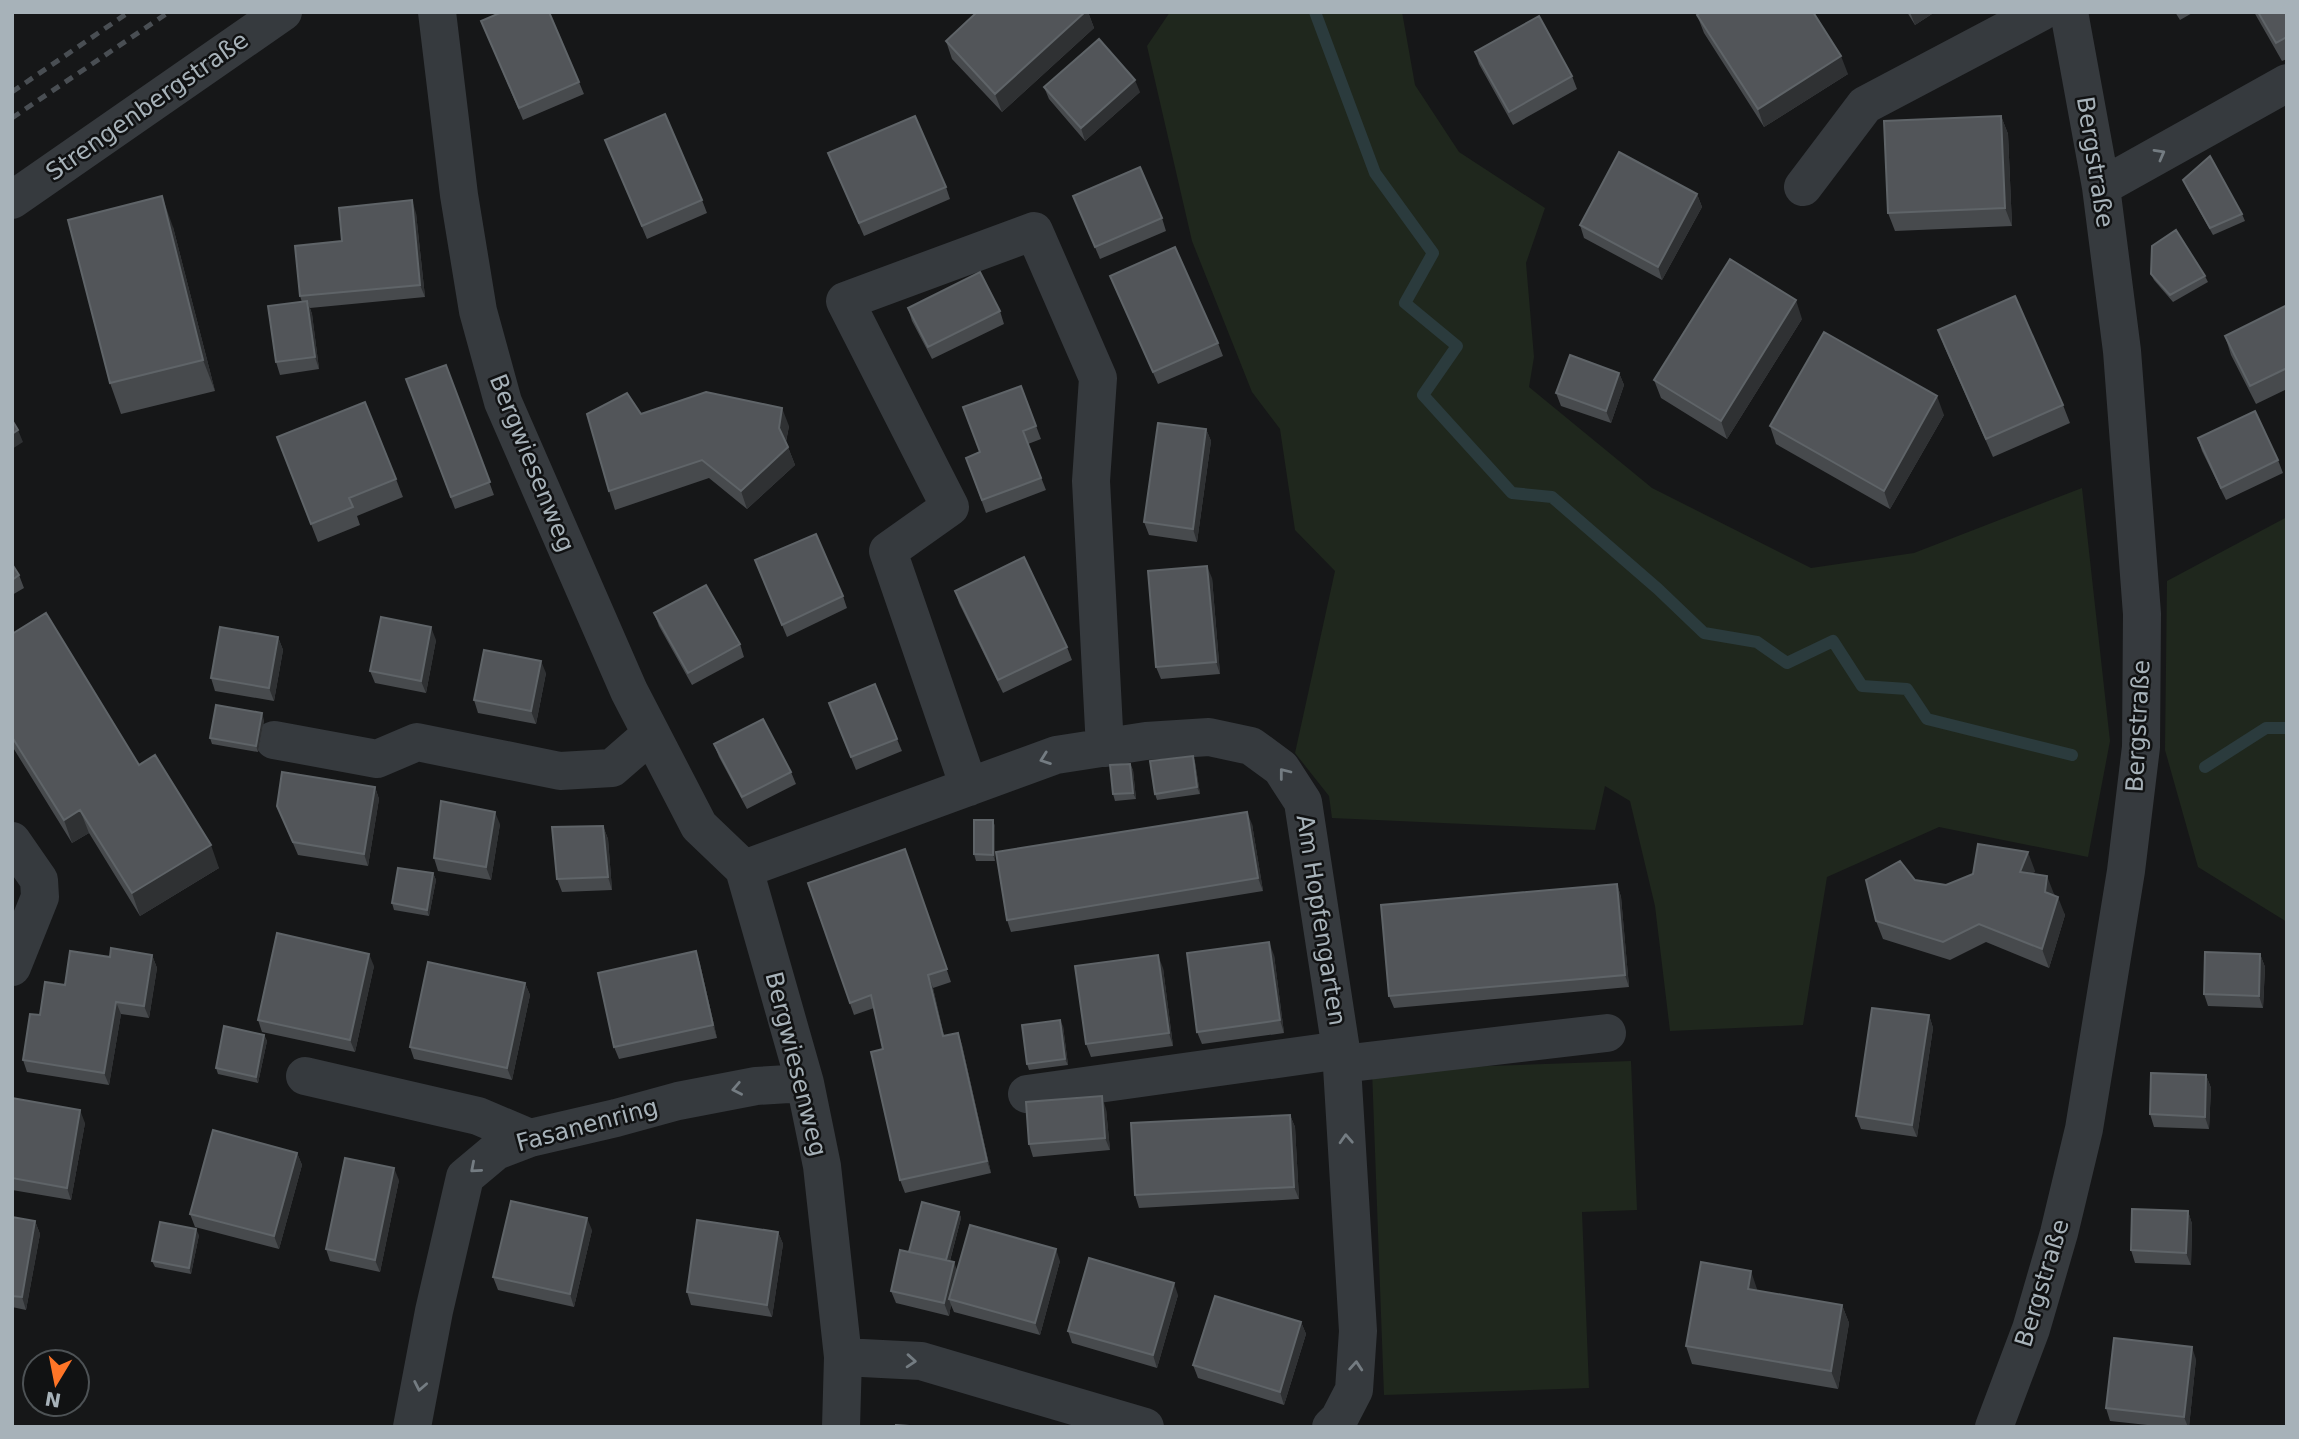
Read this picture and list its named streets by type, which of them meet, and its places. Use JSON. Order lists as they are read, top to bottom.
{
  "streets": {
    "street": [
      "Strengenbergstraße",
      "Bergstraße",
      "Bergwiesenweg",
      "Am Hopfengarten",
      "Fasanenring"
    ]
  },
  "crossings": [
    ["Bergwiesenweg", "Am Hopfengarten"],
    ["Bergwiesenweg", "Fasanenring"]
  ],
  "one_way": ["Fasanenring"],
  "north": "bottom"
}
